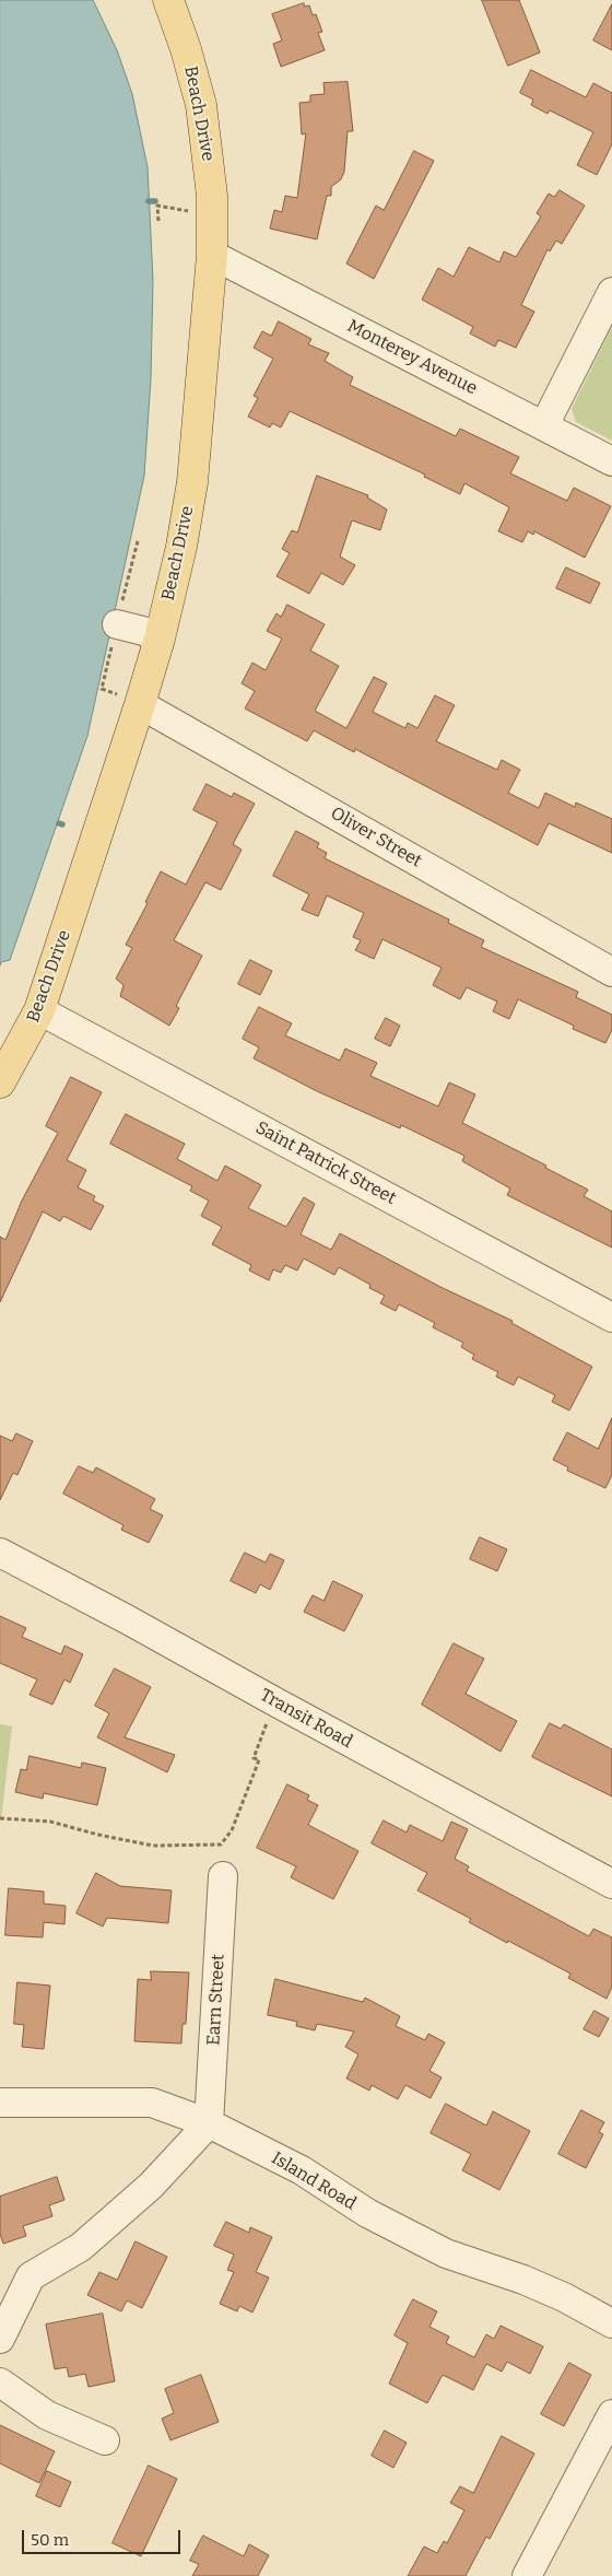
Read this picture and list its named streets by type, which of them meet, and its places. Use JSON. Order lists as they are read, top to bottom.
{
  "streets": {
    "main road": ["Beach Drive"],
    "street": [
      "Monterey Avenue",
      "Oliver Street",
      "Saint Patrick Street",
      "Transit Road",
      "Earn Street",
      "Island Road"
    ]
  },
  "crossings": [
    ["Beach Drive", "Monterey Avenue"],
    ["Beach Drive", "Oliver Street"],
    ["Beach Drive", "Saint Patrick Street"],
    ["Earn Street", "Island Road"]
  ],
  "scale_bar": "50 m"
}
